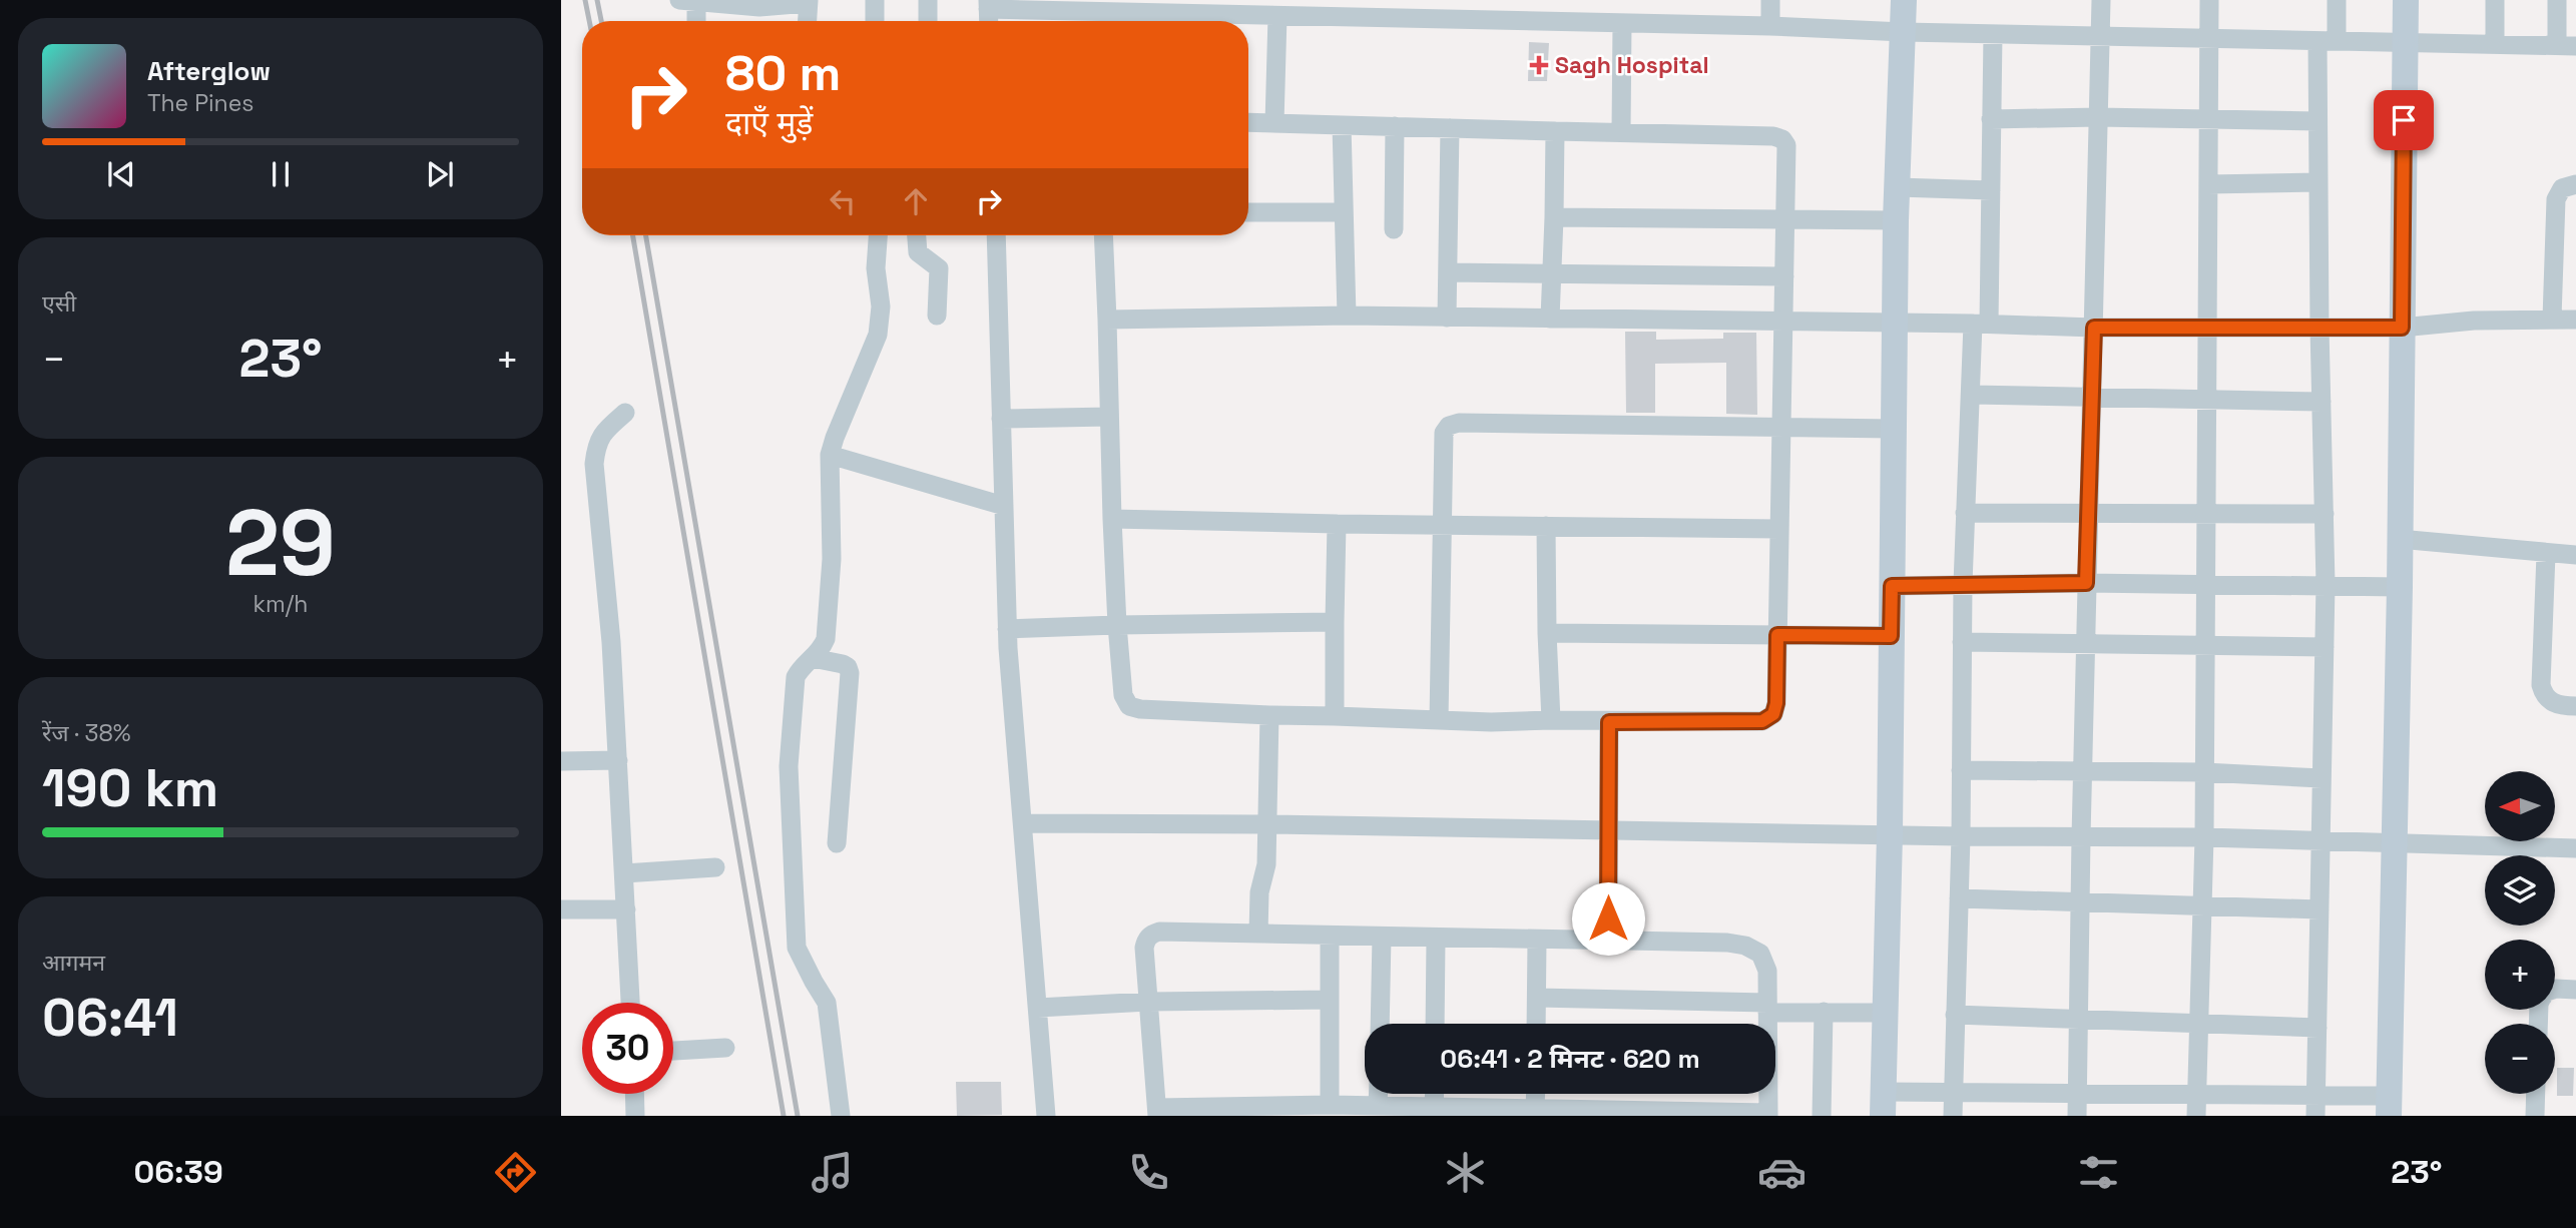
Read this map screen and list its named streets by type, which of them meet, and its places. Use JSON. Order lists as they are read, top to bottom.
{
  "places": {
    "health": ["Sagh Hospital"]
  },
  "north": "left",
  "page": {
    "turn": ["80 m", "दाएँ मुड़ें"],
    "song": ["Afterglow", "The Pines"],
    "tile": [
      "एसी",
      ["29", "km/h"],
      ["रेंज · 38%", "190 km"],
      ["आगमन", "06:41"]
    ],
    "heat": ["−", "23°", "+"],
    "map_buttons": ["+", "−"],
    "limit": "30",
    "trip": "06:41 · 2 मिनट · 620 m",
    "tabs": ["06:39", "23°"]
  }
}
